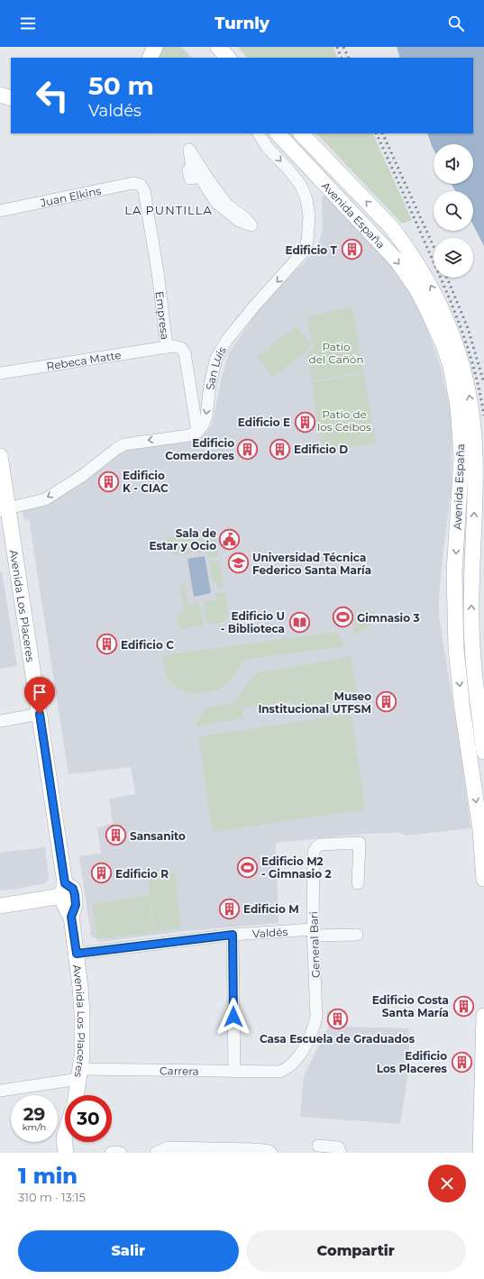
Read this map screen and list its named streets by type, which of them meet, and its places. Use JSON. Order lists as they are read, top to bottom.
{
  "streets": {
    "main road": ["Avenida España", "Avenida Los Placeres"],
    "street": [
      "Juan Elkins",
      "Empresa",
      "Rebeca Matte",
      "San Luis",
      "Valdés",
      "General Bari",
      "Carrera"
    ]
  },
  "crossings": [
    ["Juan Elkins", "Empresa"],
    ["Empresa", "Rebeca Matte"],
    ["Empresa", "San Luis"],
    ["Avenida Los Placeres", "Valdés"],
    ["Avenida Los Placeres", "Carrera"],
    ["Valdés", "General Bari"],
    ["General Bari", "Carrera"]
  ],
  "one_way": ["San Luis"],
  "districts": ["LA PUNTILLA"],
  "parks": ["Patio del Cañón", "Patio de los Ceibos"],
  "places": {
    "building": [
      "Edificio T",
      "Edificio E",
      "Edificio Comerdores",
      "Edificio D",
      "Edificio K - CIAC",
      "Edificio C",
      "Museo Institucional UTFSM",
      "Sansanito",
      "Edificio R",
      "Edificio M",
      "Edificio Costa Santa María",
      "Casa Escuela de Graduados",
      "Edificio Los Placeres"
    ],
    "public building": ["Sala de Estar y Ocio"],
    "school or university": ["Universidad Técnica Federico Santa María"],
    "sports": ["Gimnasio 3", "Edificio M2 - Gimnasio 2"],
    "library": ["Edificio U - Biblioteca"]
  },
  "page": {
    "header": "Turnly",
    "turn": ["50 m", "Valdés"],
    "speed": "29 km/h",
    "limit": "30",
    "heading": ["1 min", "310 m · 13:15"],
    "buttons": ["Salir", "Compartir"]
  }
}
